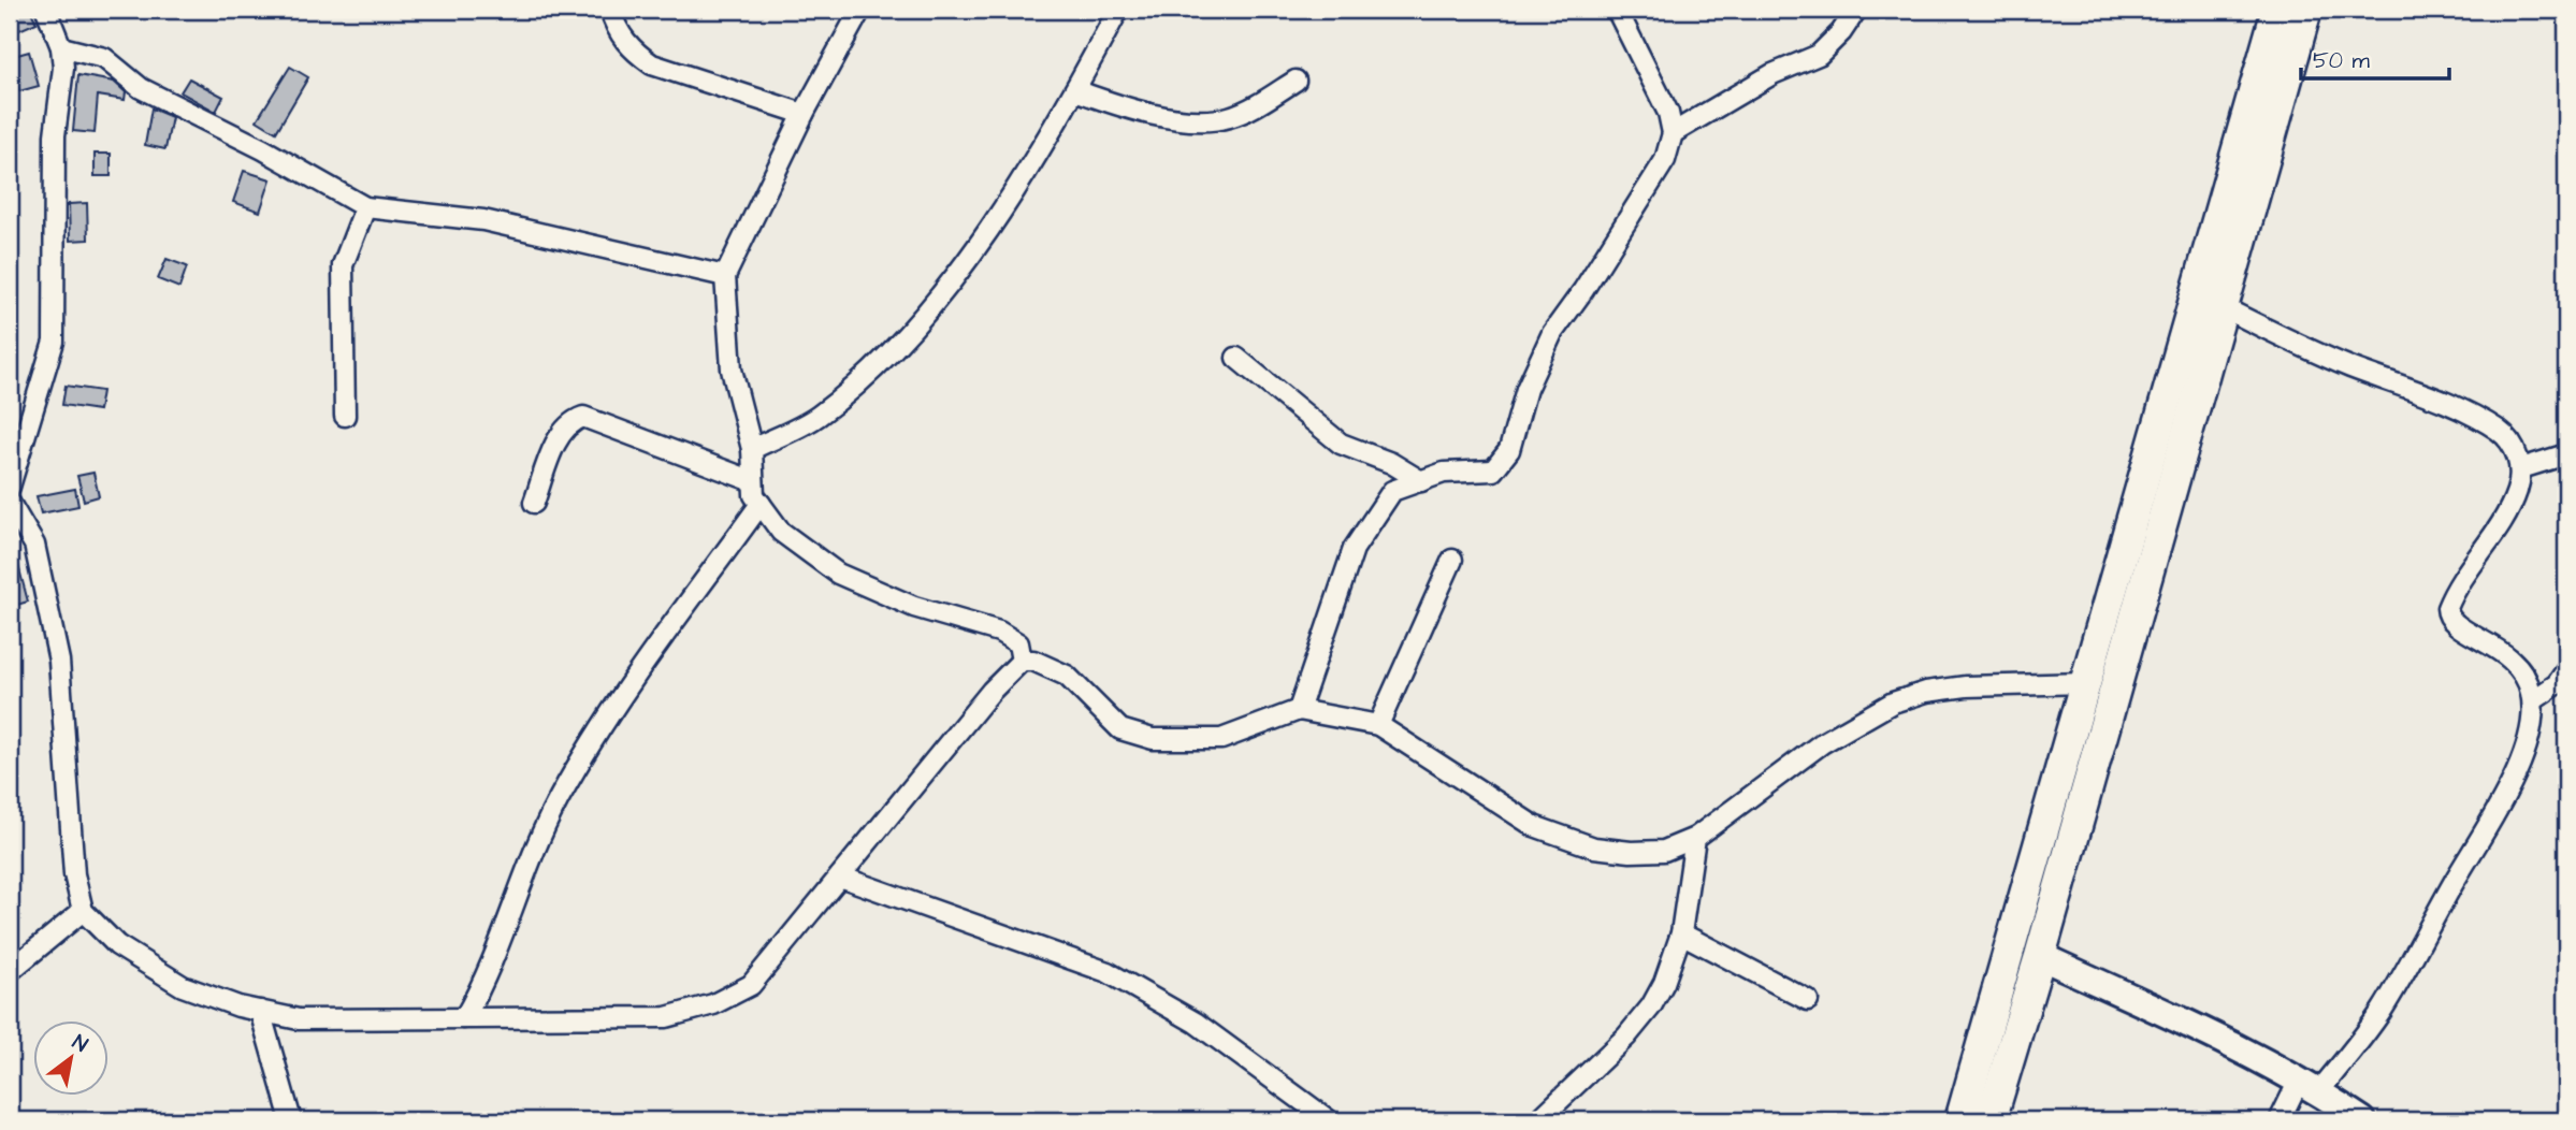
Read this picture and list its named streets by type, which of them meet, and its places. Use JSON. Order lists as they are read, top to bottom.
{
  "scale_bar": "50 m",
  "north": "top right"
}
